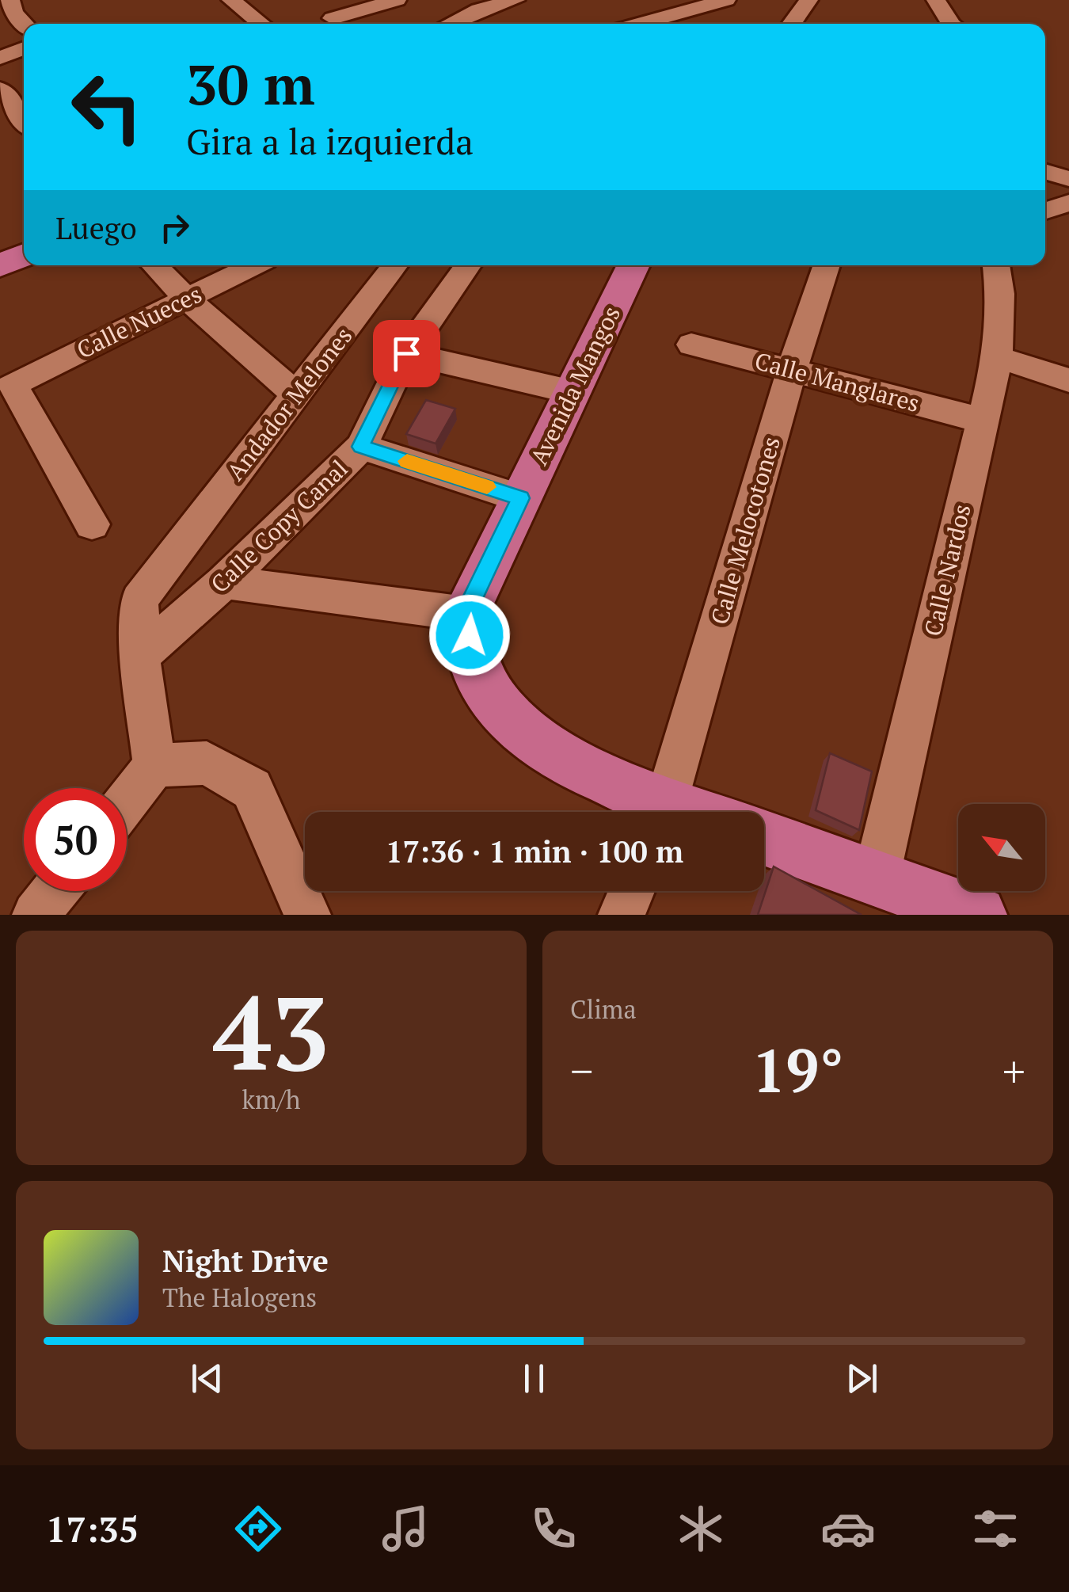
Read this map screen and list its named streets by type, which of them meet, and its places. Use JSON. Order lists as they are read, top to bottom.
{
  "streets": {
    "main road": ["Avenida Mangos"],
    "street": [
      "Calle Nueces",
      "Calle Manglares",
      "Andador Melones",
      "Calle Copy Canal",
      "Calle Melocotones",
      "Calle Nardos"
    ]
  },
  "crossings": [
    ["Calle Manglares", "Calle Melocotones"],
    ["Calle Manglares", "Calle Nardos"],
    ["Andador Melones", "Calle Copy Canal"]
  ],
  "north": "top left",
  "page": {
    "turn": ["30 m", "Gira a la izquierda"],
    "then": "Luego",
    "limit": "50",
    "trip": "17:36 · 1 min · 100 m",
    "tile": [
      ["43", "km/h"],
      "Clima"
    ],
    "heat": ["−", "19°", "+"],
    "song": ["Night Drive", "The Halogens"],
    "tabs": "17:35"
  }
}
